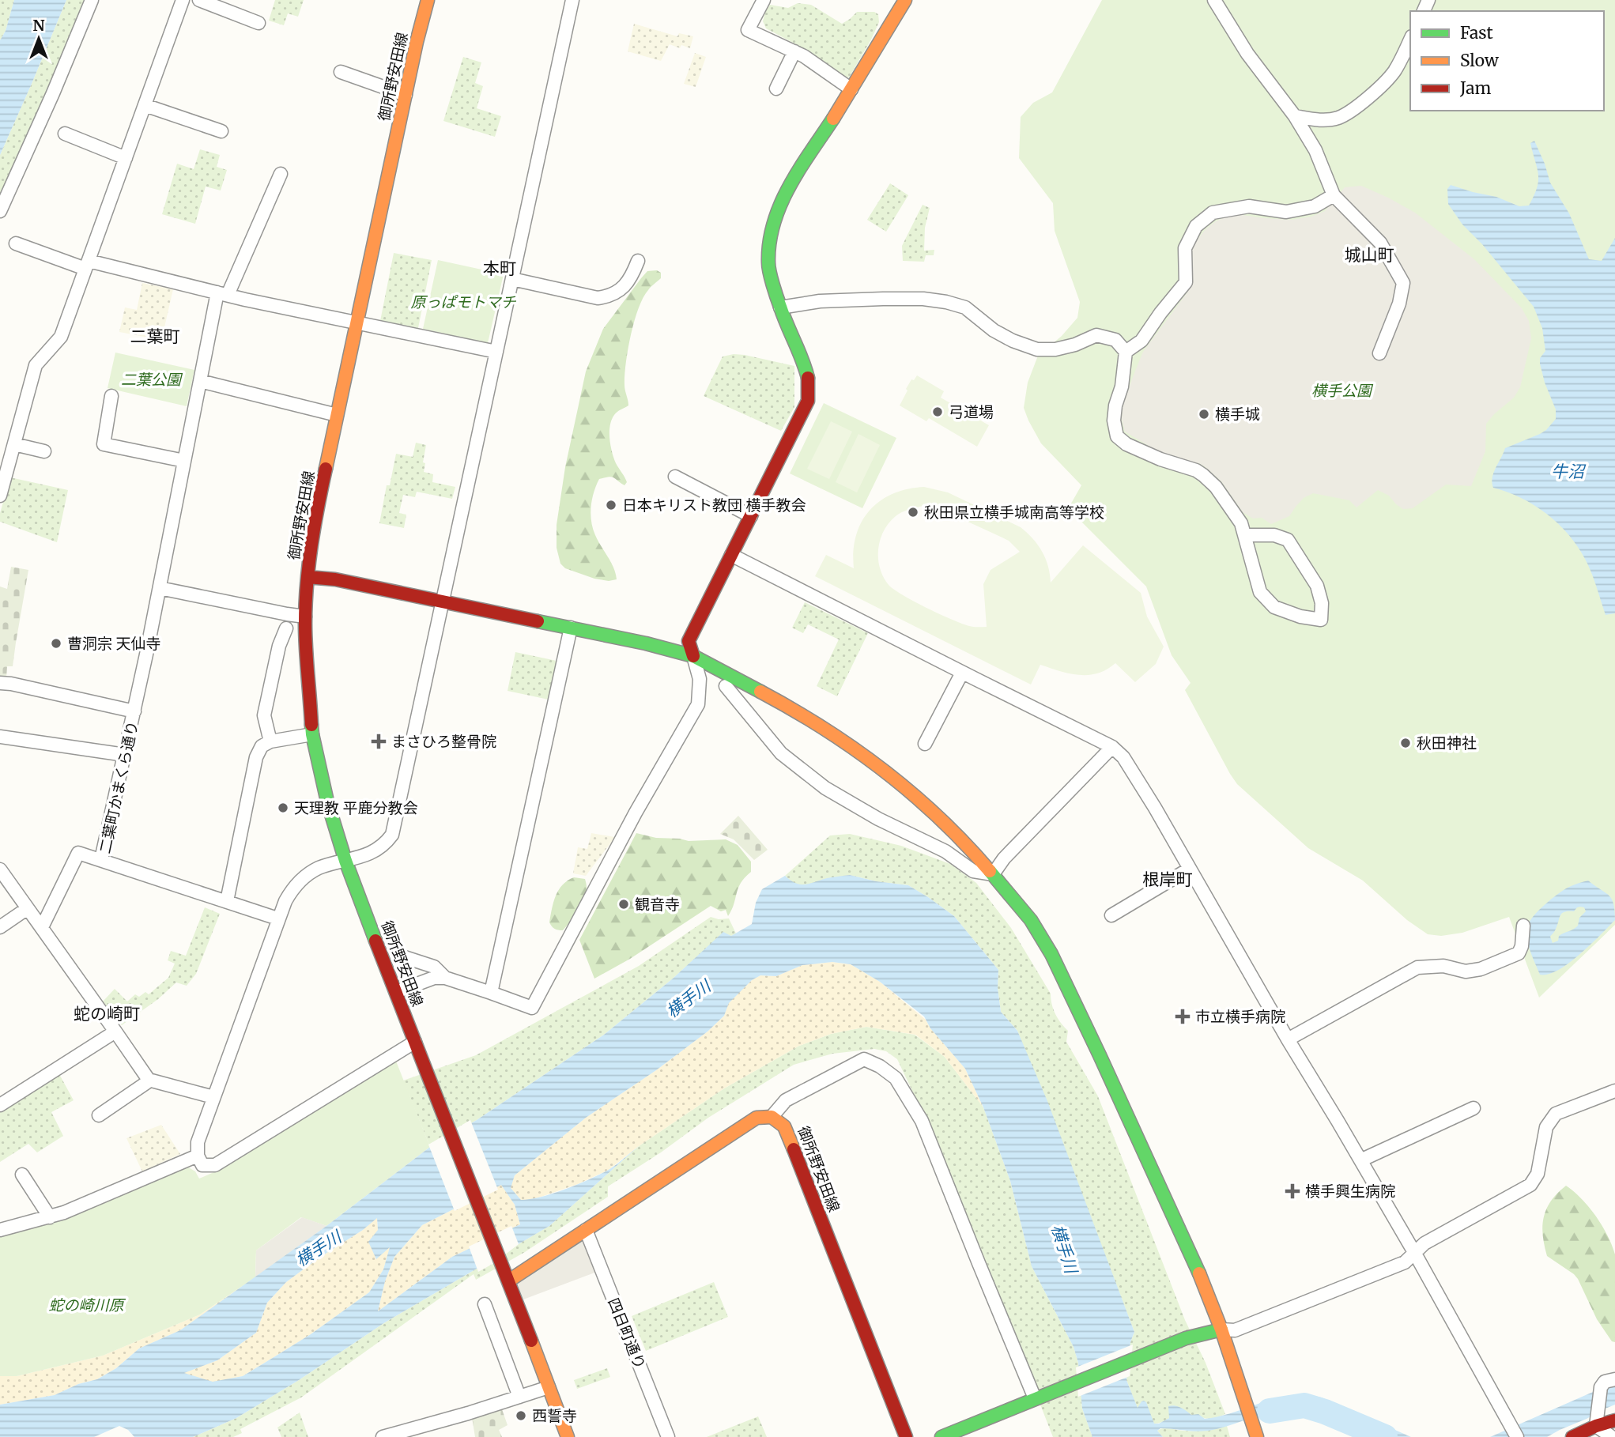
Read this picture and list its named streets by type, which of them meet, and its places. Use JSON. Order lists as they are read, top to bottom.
{
  "streets": {
    "street": ["御所野安田線", "二葉町かまくら通り", "四日町通り"]
  },
  "districts": [
    "城山町",
    "本町",
    "二葉町",
    "根岸町",
    "蛇の崎町"
  ],
  "water": ["牛沼", "横手川"],
  "parks": [
    "原っぱモトマチ",
    "二葉公園",
    "横手公園",
    "蛇の崎川原"
  ],
  "places": {
    "other": [
      "弓道場",
      "横手城",
      "日本キリスト教団 横手教会",
      "秋田県立横手城南高等学校",
      "曹洞宗 天仙寺",
      "秋田神社",
      "天理教 平鹿分教会",
      "観音寺",
      "西誓寺"
    ],
    "health": ["まさひろ整骨院", "市立横手病院", "横手興生病院"]
  },
  "legend": ["Fast", "Slow", "Jam"],
  "north": "top"
}
